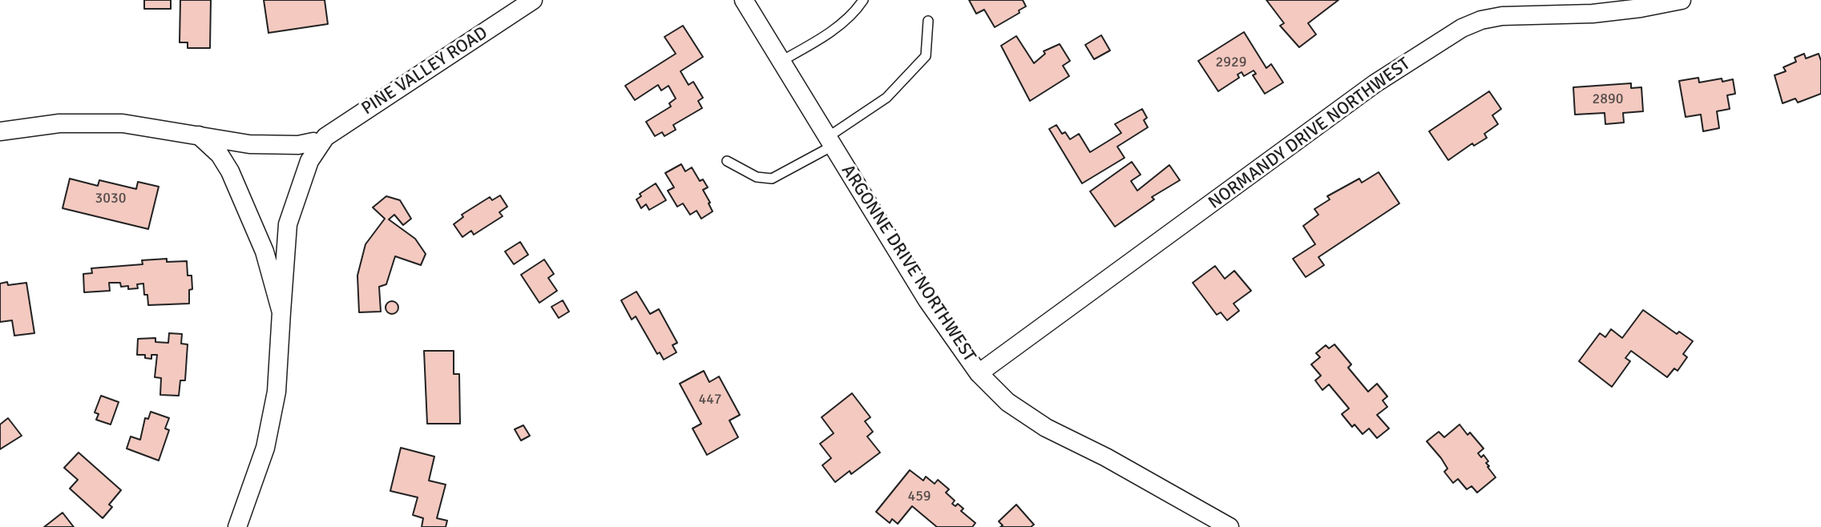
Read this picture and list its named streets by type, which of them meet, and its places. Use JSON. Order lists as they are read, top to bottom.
{
  "streets": {
    "street": ["PINE VALLEY ROAD", "NORMANDY DRIVE NORTHWEST", "ARGONNE DRIVE NORTHWEST"]
  },
  "crossings": [
    ["NORMANDY DRIVE NORTHWEST", "ARGONNE DRIVE NORTHWEST"]
  ],
  "house_numbers": [
    "2929",
    "2890",
    "3030",
    "447",
    "459"
  ]
}
